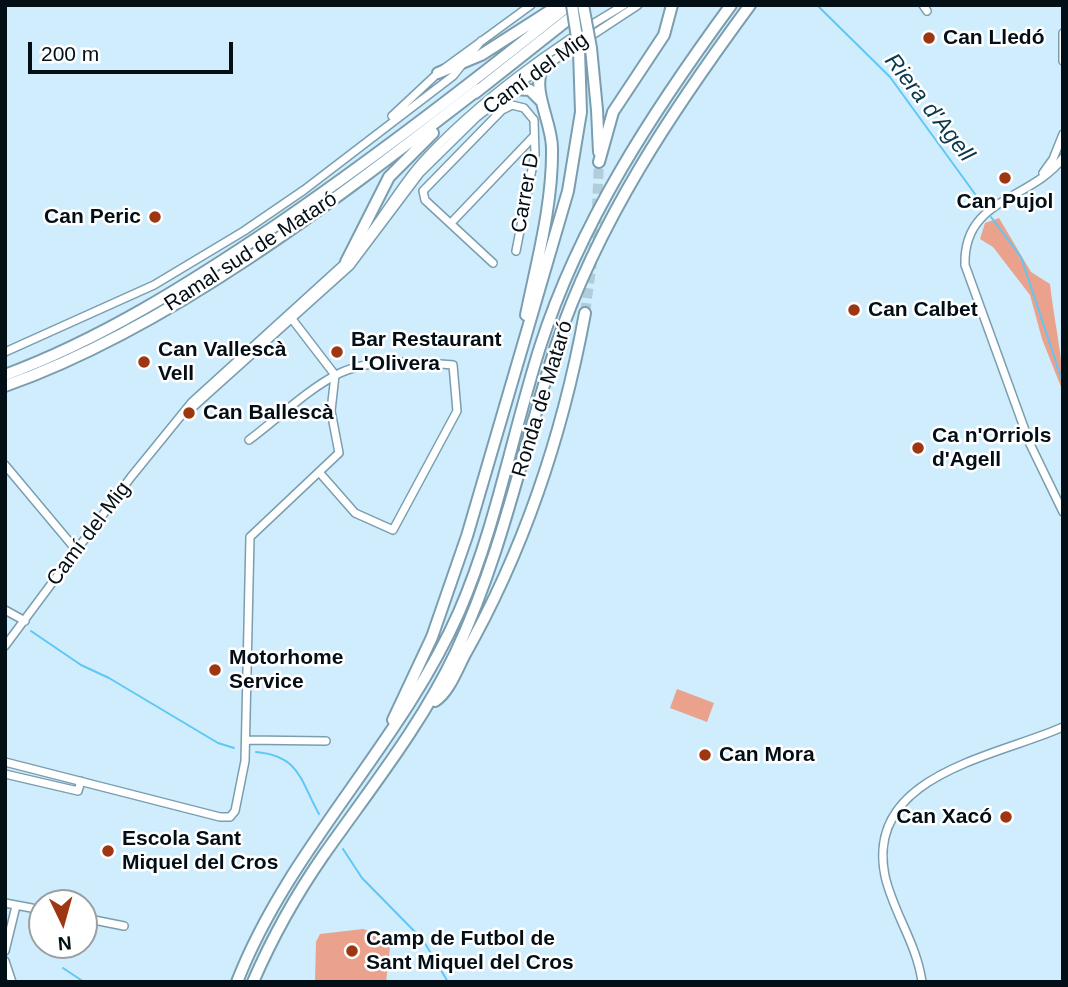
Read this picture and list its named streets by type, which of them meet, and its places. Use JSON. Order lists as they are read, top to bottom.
{
  "streets": {
    "highway": ["Ramal sud de Mataró", "Ronda de Mataró"],
    "street": ["Camí del Mig", "Carrer D"]
  },
  "water": ["Riera d'Agell"],
  "places": [
    "Can Lledó",
    "Can Pujol",
    "Can Peric",
    "Can Calbet",
    "Bar Restaurant L'Olivera",
    "Can Vallescà Vell",
    "Can Ballescà",
    "Ca n'Orriols d'Agell",
    "Motorhome Service",
    "Can Mora",
    "Can Xacó",
    "Escola Sant Miquel del Cros",
    "Camp de Futbol de Sant Miquel del Cros"
  ],
  "scale_bar": "200 m",
  "north": "bottom"
}
